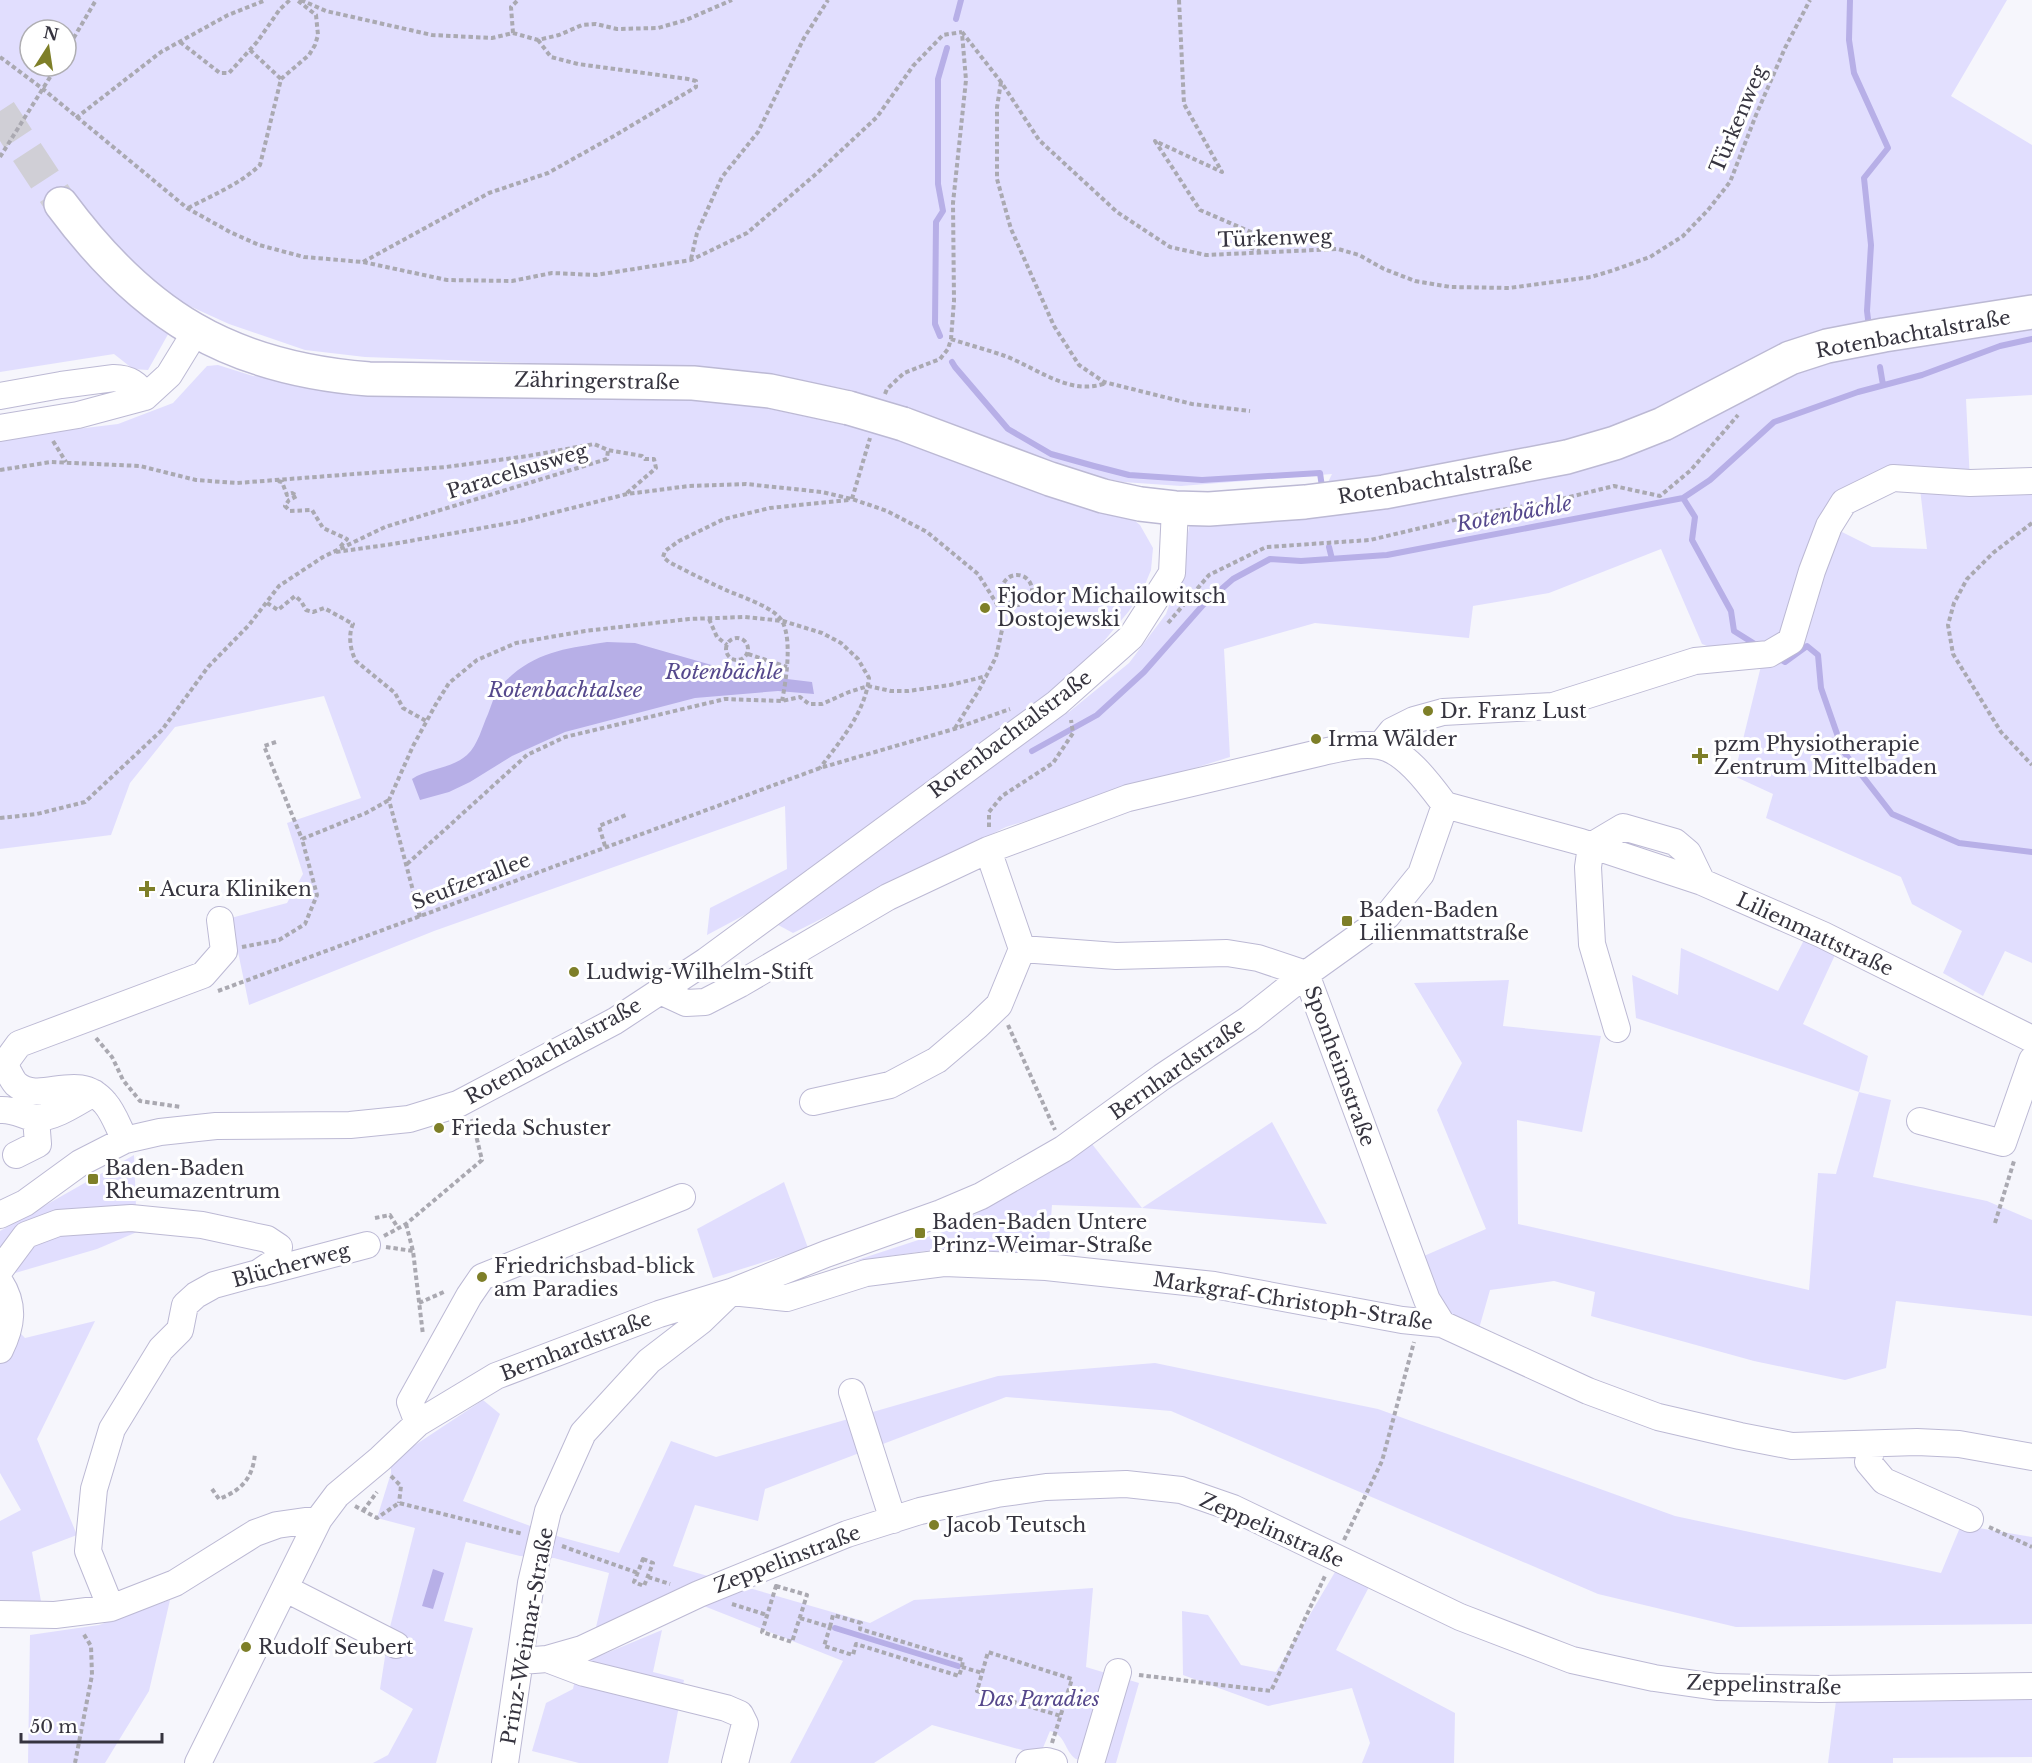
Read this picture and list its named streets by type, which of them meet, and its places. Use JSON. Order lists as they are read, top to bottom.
{
  "streets": {
    "main road": ["Rotenbachtalstraße", "Zähringerstraße"],
    "street": [
      "Lilienmattstraße",
      "Sponheimstraße",
      "Bernhardstraße",
      "Blücherweg",
      "Markgraf-Christoph-Straße",
      "Zeppelinstraße",
      "Prinz-Weimar-Straße"
    ],
    "path": ["Türkenweg", "Paracelsusweg", "Seufzerallee"]
  },
  "crossings": [
    ["Rotenbachtalstraße", "Zähringerstraße"],
    ["Lilienmattstraße", "Bernhardstraße"],
    ["Sponheimstraße", "Bernhardstraße"],
    ["Sponheimstraße", "Markgraf-Christoph-Straße"],
    ["Bernhardstraße", "Markgraf-Christoph-Straße"],
    ["Bernhardstraße", "Prinz-Weimar-Straße"],
    ["Markgraf-Christoph-Straße", "Prinz-Weimar-Straße"],
    ["Zeppelinstraße", "Prinz-Weimar-Straße"]
  ],
  "water": ["Rotenbächle", "Rotenbachtalsee"],
  "parks": ["Das Paradies"],
  "places": {
    "other": [
      "Fjodor Michailowitsch Dostojewski",
      "Dr. Franz Lust",
      "Irma Wälder",
      "Ludwig-Wilhelm-Stift",
      "Frieda Schuster",
      "Friedrichsbad-blick am Paradies",
      "Jacob Teutsch",
      "Rudolf Seubert"
    ],
    "health": ["pzm Physiotherapie Zentrum Mittelbaden", "Acura Kliniken"],
    "transit": ["Baden-Baden Lilienmattstraße", "Baden-Baden Rheumazentrum", "Baden-Baden Untere Prinz-Weimar-Straße"]
  },
  "scale_bar": "50 m",
  "north": "top"
}
